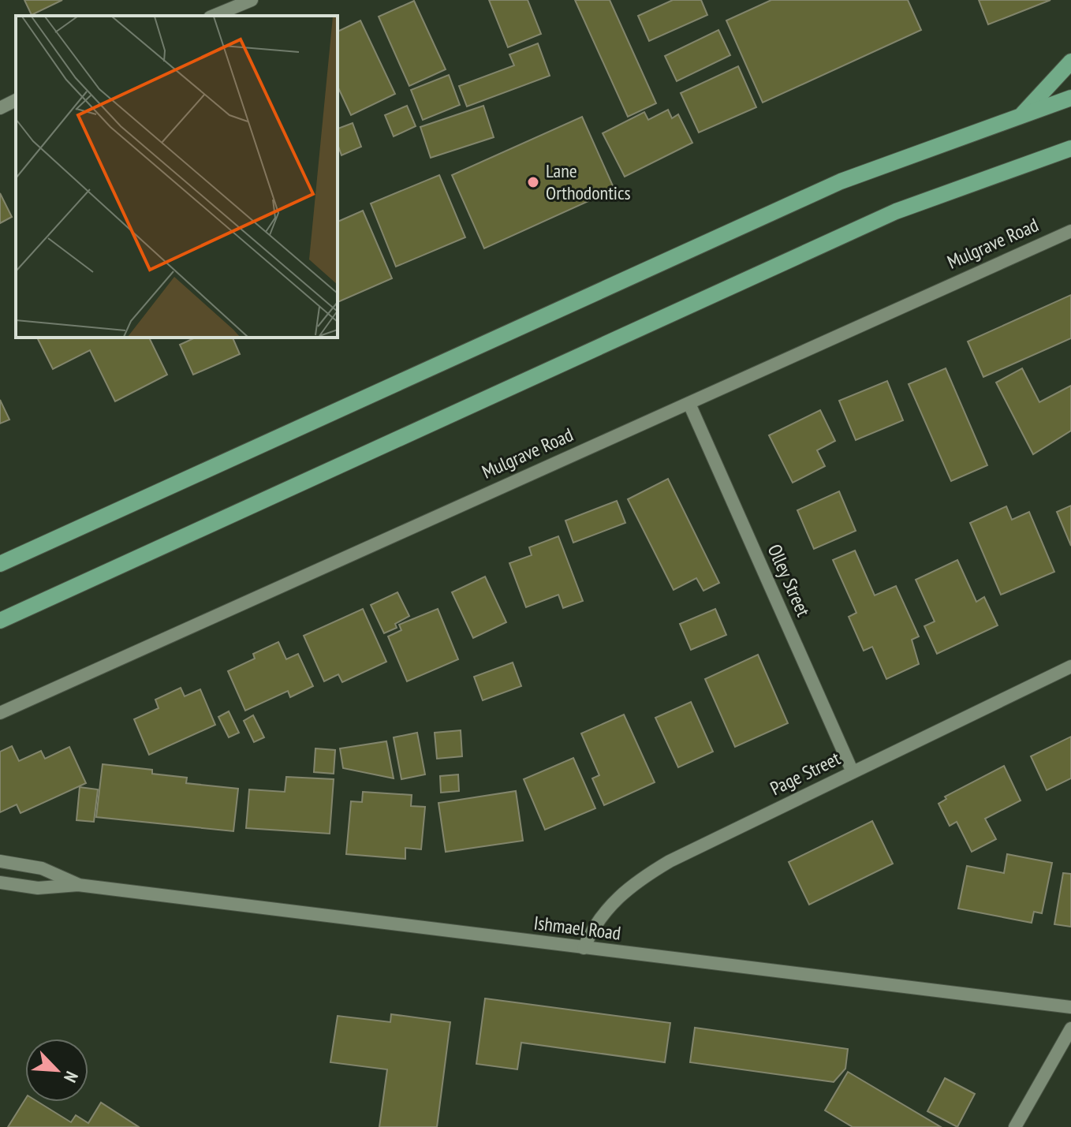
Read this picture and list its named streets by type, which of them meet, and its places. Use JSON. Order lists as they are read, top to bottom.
{
  "streets": {
    "street": [
      "Mulgrave Road",
      "Olley Street",
      "Page Street",
      "Ishmael Road"
    ]
  },
  "crossings": [
    ["Mulgrave Road", "Olley Street"],
    ["Olley Street", "Page Street"],
    ["Page Street", "Ishmael Road"]
  ],
  "places": ["Lane Orthodontics"],
  "north": "bottom right"
}
